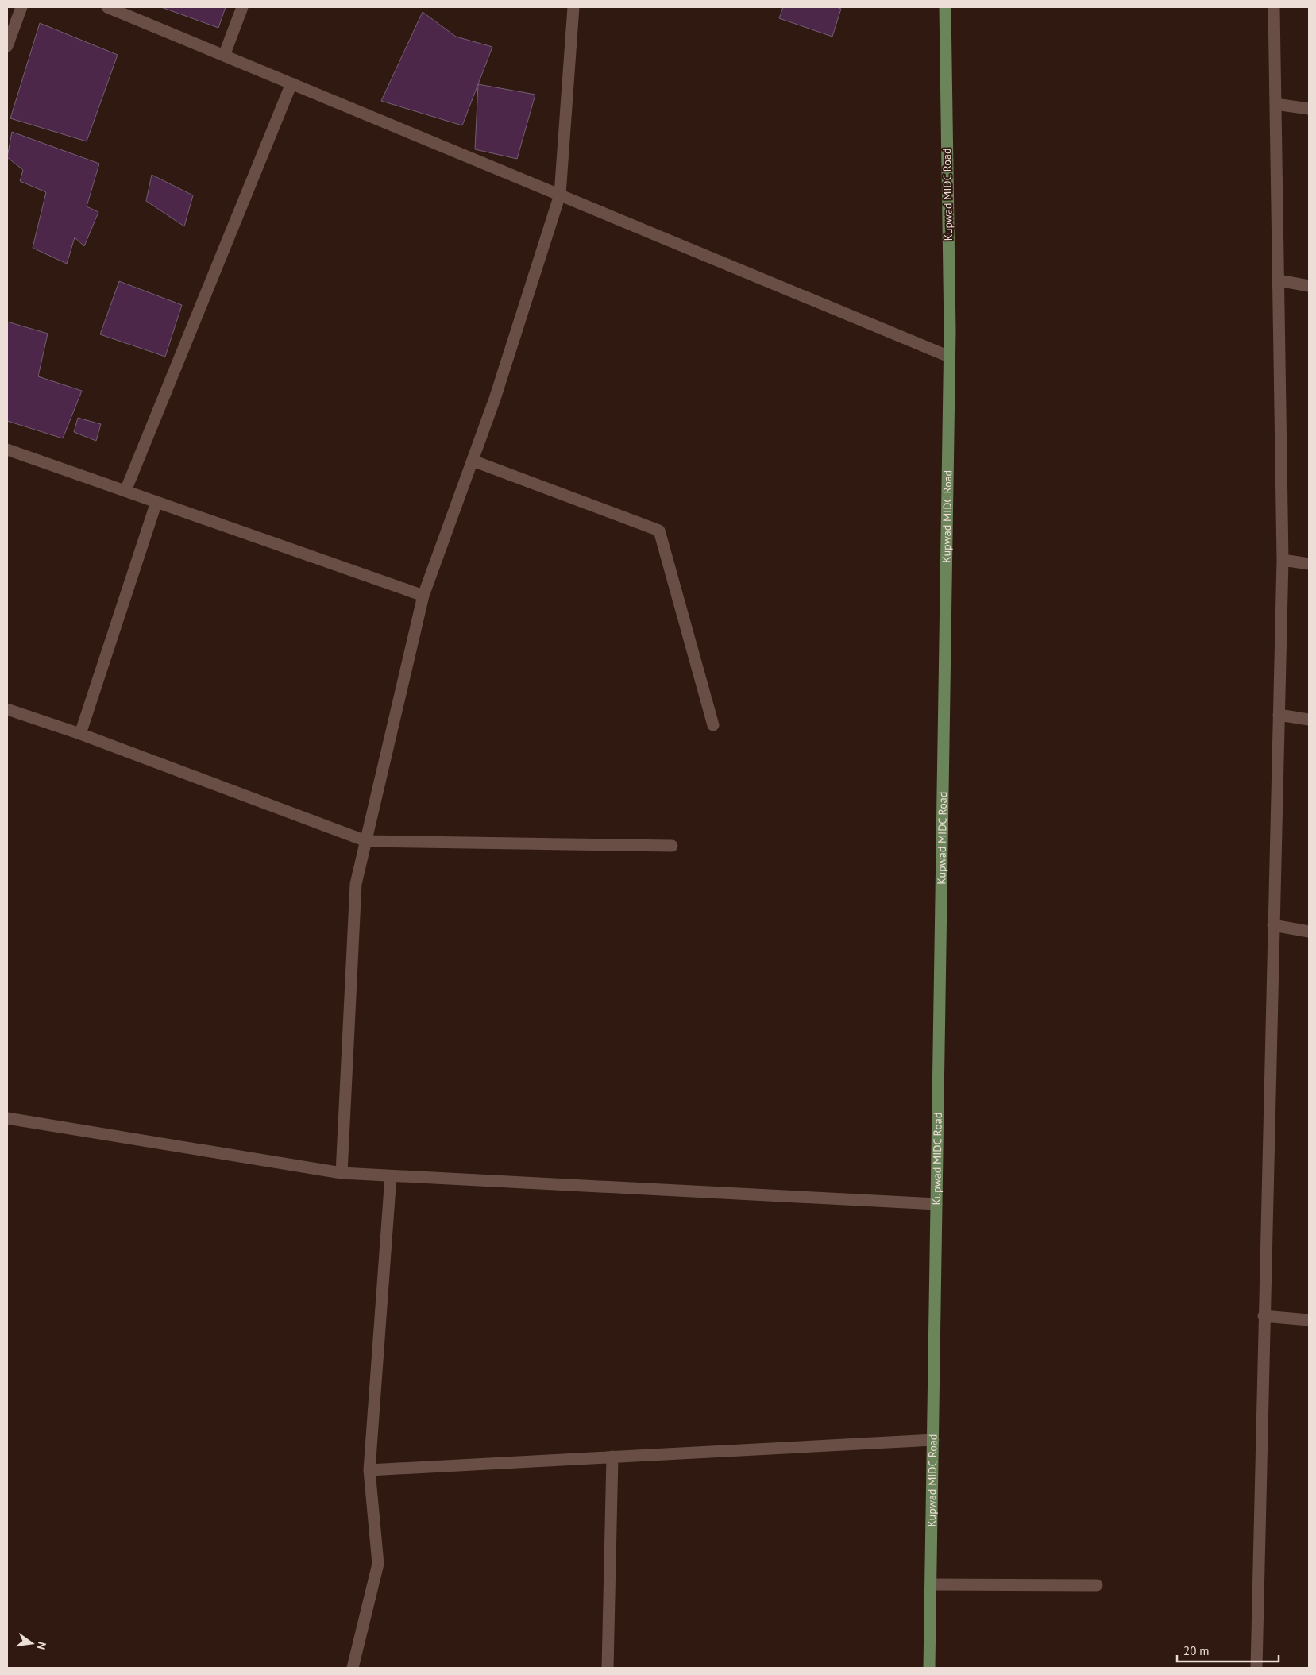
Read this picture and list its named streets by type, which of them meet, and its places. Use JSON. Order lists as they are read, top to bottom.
{
  "streets": {
    "main road": ["Kupwad MIDC Road"]
  },
  "scale_bar": "20 m",
  "north": "right"
}
